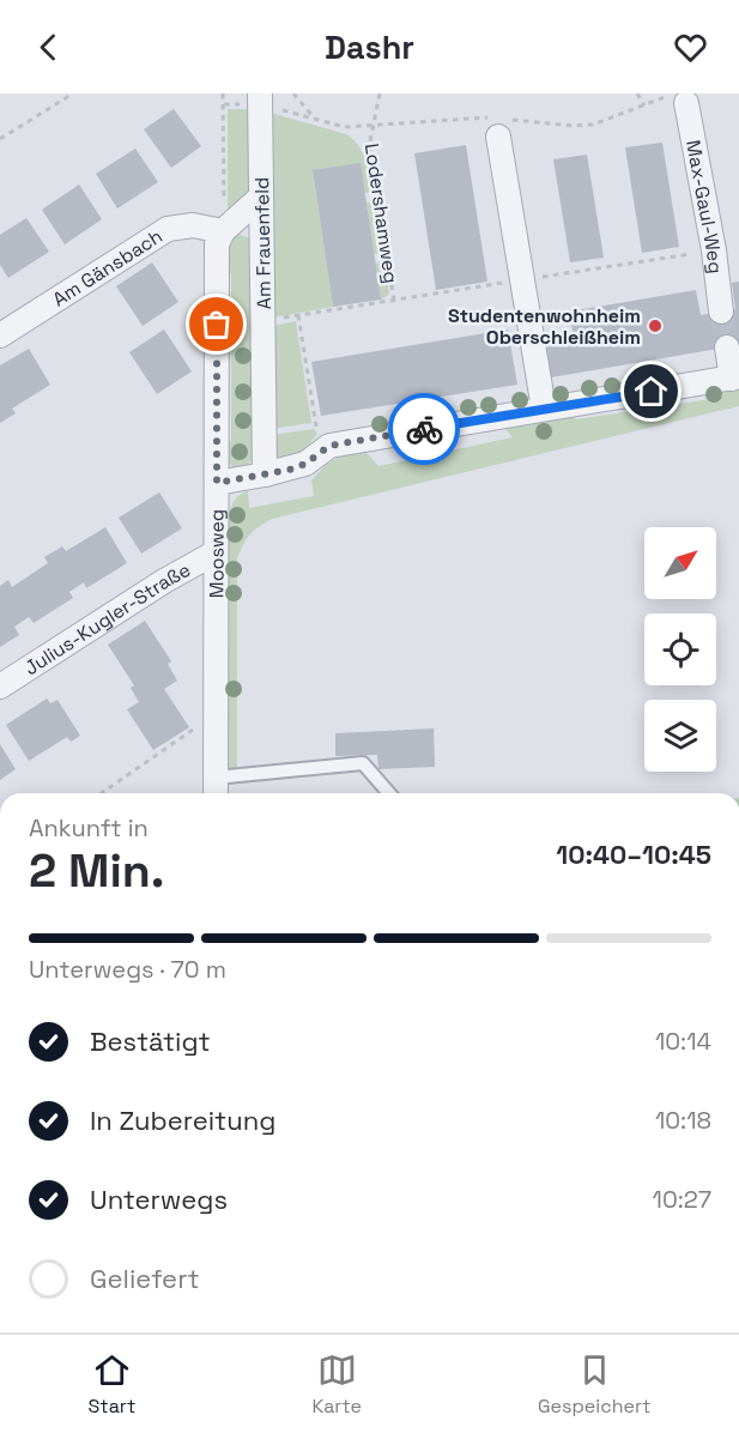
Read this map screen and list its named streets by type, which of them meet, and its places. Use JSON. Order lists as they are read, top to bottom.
{
  "streets": {
    "street": [
      "Max-Gaul-Weg",
      "Am Frauenfeld",
      "Am Gänsbach",
      "Moosweg",
      "Julius-Kugler-Straße"
    ],
    "path": ["Lodershamweg"]
  },
  "crossings": [
    ["Am Gänsbach", "Moosweg"],
    ["Moosweg", "Julius-Kugler-Straße"]
  ],
  "places": ["Studentenwohnheim Oberschleißheim"],
  "north": "top right",
  "page": {
    "header": "Dashr",
    "heading": ["2 Min.", "Ankunft in", "10:40–10:45"],
    "bar": "Unterwegs · 70 m",
    "list": [
      ["Bestätigt", "10:14"],
      ["In Zubereitung", "10:18"],
      ["Unterwegs", "10:27"],
      "Geliefert"
    ],
    "tabs": ["Start", "Karte", "Gespeichert"]
  }
}
